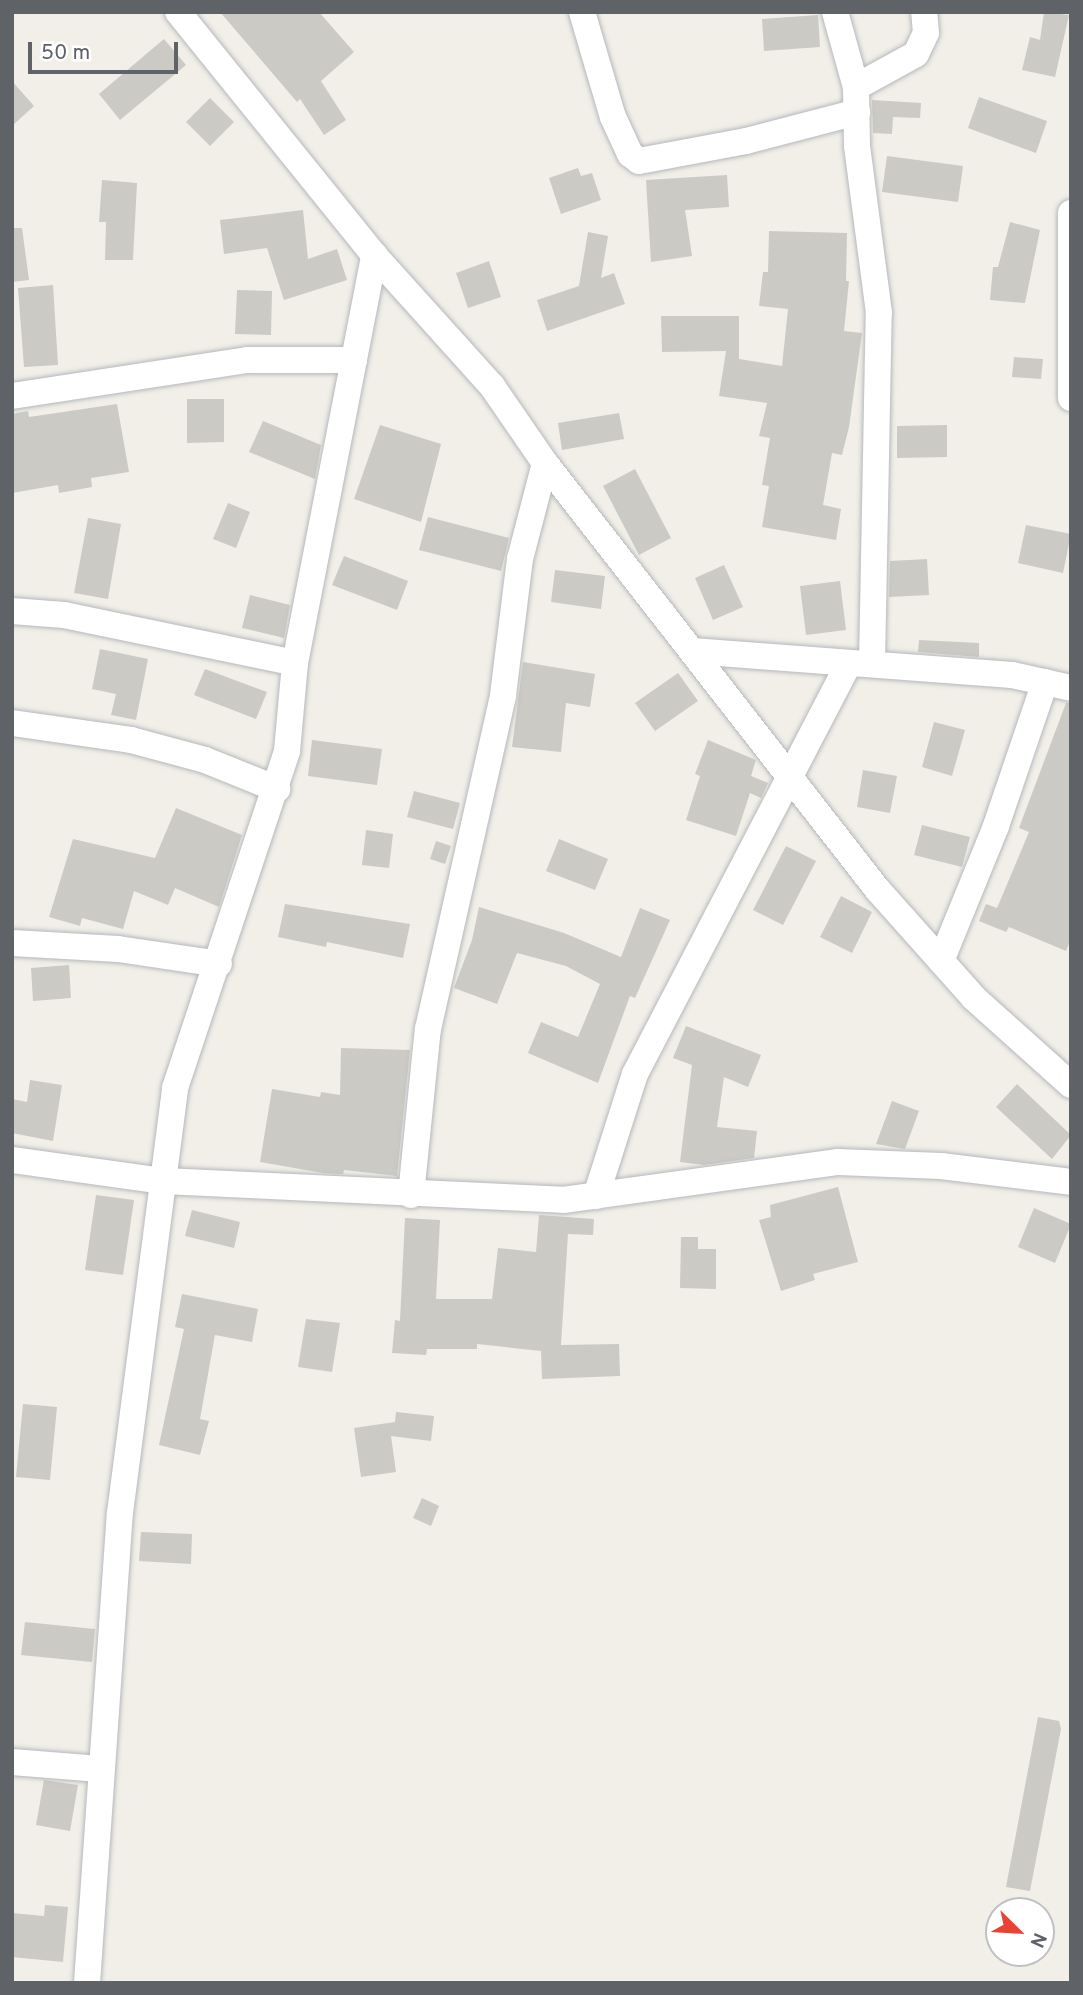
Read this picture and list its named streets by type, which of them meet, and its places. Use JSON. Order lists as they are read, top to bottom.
{
  "scale_bar": "50 m",
  "north": "bottom right"
}
